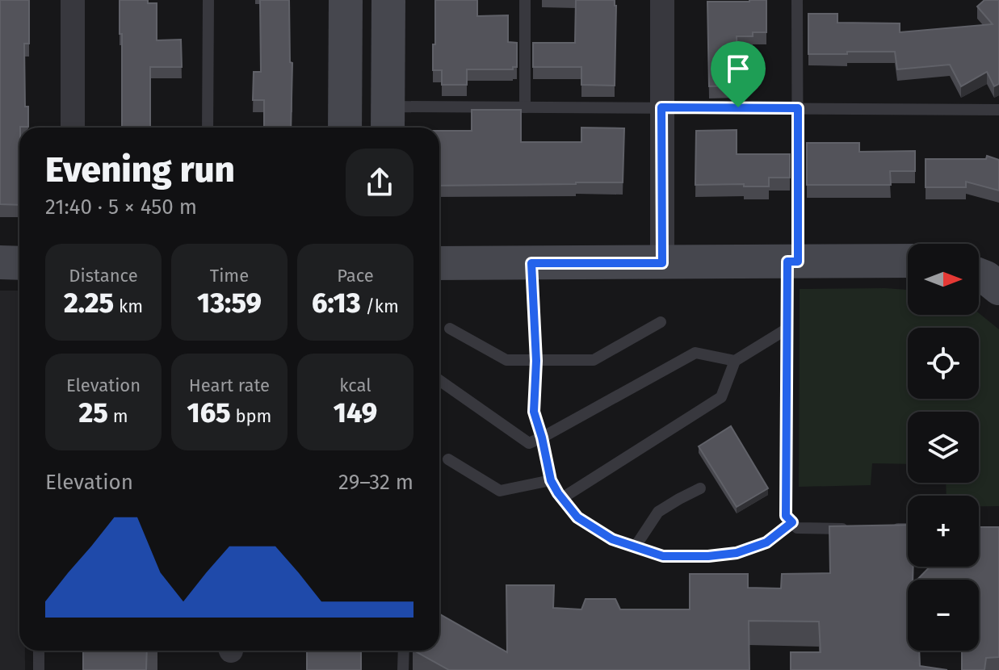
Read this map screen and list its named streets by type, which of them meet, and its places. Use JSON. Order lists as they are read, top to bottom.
{
  "north": "right",
  "page": {
    "heading": ["Evening run", "21:40 · 5 × 450 m"],
    "stats": [
      ["Distance", "2.25 km"],
      ["Time", "13:59"],
      ["Pace", "6:13 /km"],
      ["Elevation", "25 m"],
      ["Heart rate", "165 bpm"],
      ["kcal", "149"]
    ],
    "map_buttons": ["+", "−"],
    "chart": ["Elevation", "29–32 m"]
  }
}
